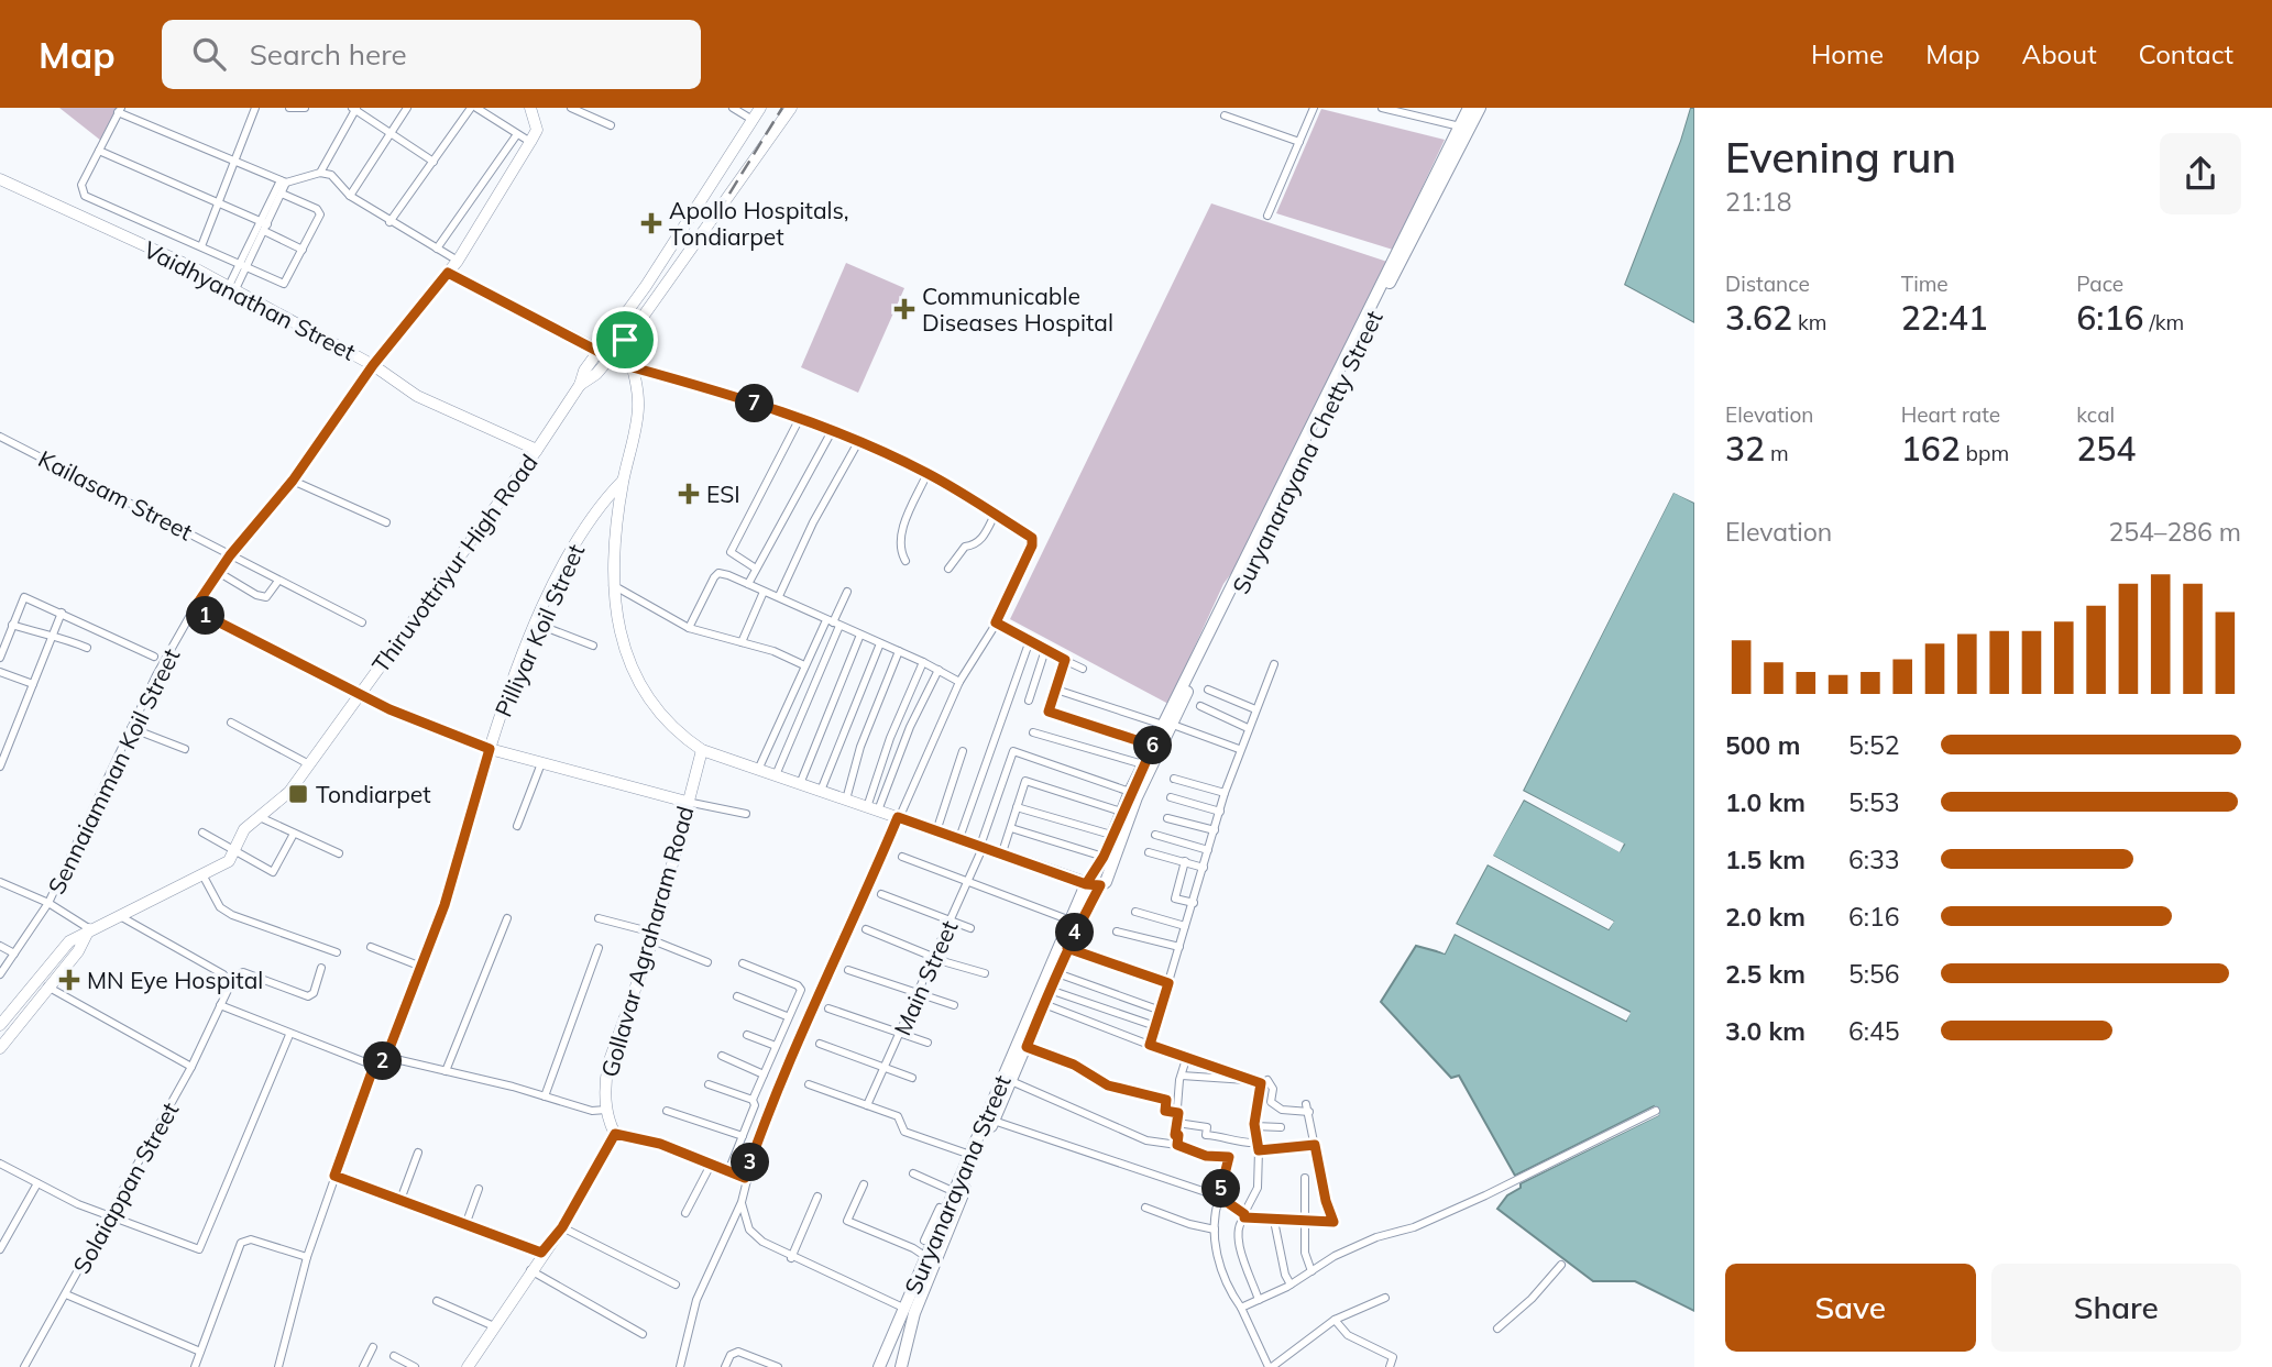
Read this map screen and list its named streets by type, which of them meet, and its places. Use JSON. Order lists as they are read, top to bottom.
{
  "streets": {
    "main road": [
      "Vaidhyanathan Street",
      "Suryanarayana Chetty Street",
      "Thiruvottriyur High Road",
      "Pilliyar Koil Street",
      "Sennaiamman Koil Street",
      "Gollavar Agraharam Road",
      "Suryanarayana Street"
    ],
    "street": ["Kailasam Street", "Main Street", "Solaiappan Street"]
  },
  "crossings": [
    ["Vaidhyanathan Street", "Thiruvottriyur High Road"],
    ["Vaidhyanathan Street", "Sennaiamman Koil Street"],
    ["Suryanarayana Chetty Street", "Main Street"],
    ["Suryanarayana Chetty Street", "Suryanarayana Street"],
    ["Kailasam Street", "Sennaiamman Koil Street"],
    ["Main Street", "Suryanarayana Street"]
  ],
  "places": {
    "health": [
      "Apollo Hospitals, Tondiarpet",
      "Communicable Diseases Hospital",
      "ESI",
      "MN Eye Hospital"
    ],
    "transit": ["Tondiarpet"]
  },
  "page": {
    "header": "Map",
    "search": "Search here",
    "nav": [
      "Home",
      "Map",
      "About",
      "Contact"
    ],
    "heading": ["Evening run", "21:18"],
    "stats": [
      ["Distance", "3.62 km"],
      ["Time", "22:41"],
      ["Pace", "6:16 /km"],
      ["Elevation", "32 m"],
      ["Heart rate", "162 bpm"],
      ["kcal", "254"]
    ],
    "pins": [
      "7",
      "1",
      "6",
      "4",
      "2",
      "3",
      "5"
    ],
    "chart": ["Elevation", "254–286 m"],
    "list": [
      {
        "name": "500 m",
        "note": "5:52"
      },
      {
        "name": "1.0 km",
        "note": "5:53"
      },
      {
        "name": "1.5 km",
        "note": "6:33"
      },
      {
        "name": "2.0 km",
        "note": "6:16"
      },
      {
        "name": "2.5 km",
        "note": "5:56"
      },
      {
        "name": "3.0 km",
        "note": "6:45"
      }
    ],
    "buttons": ["Save", "Share"]
  }
}
